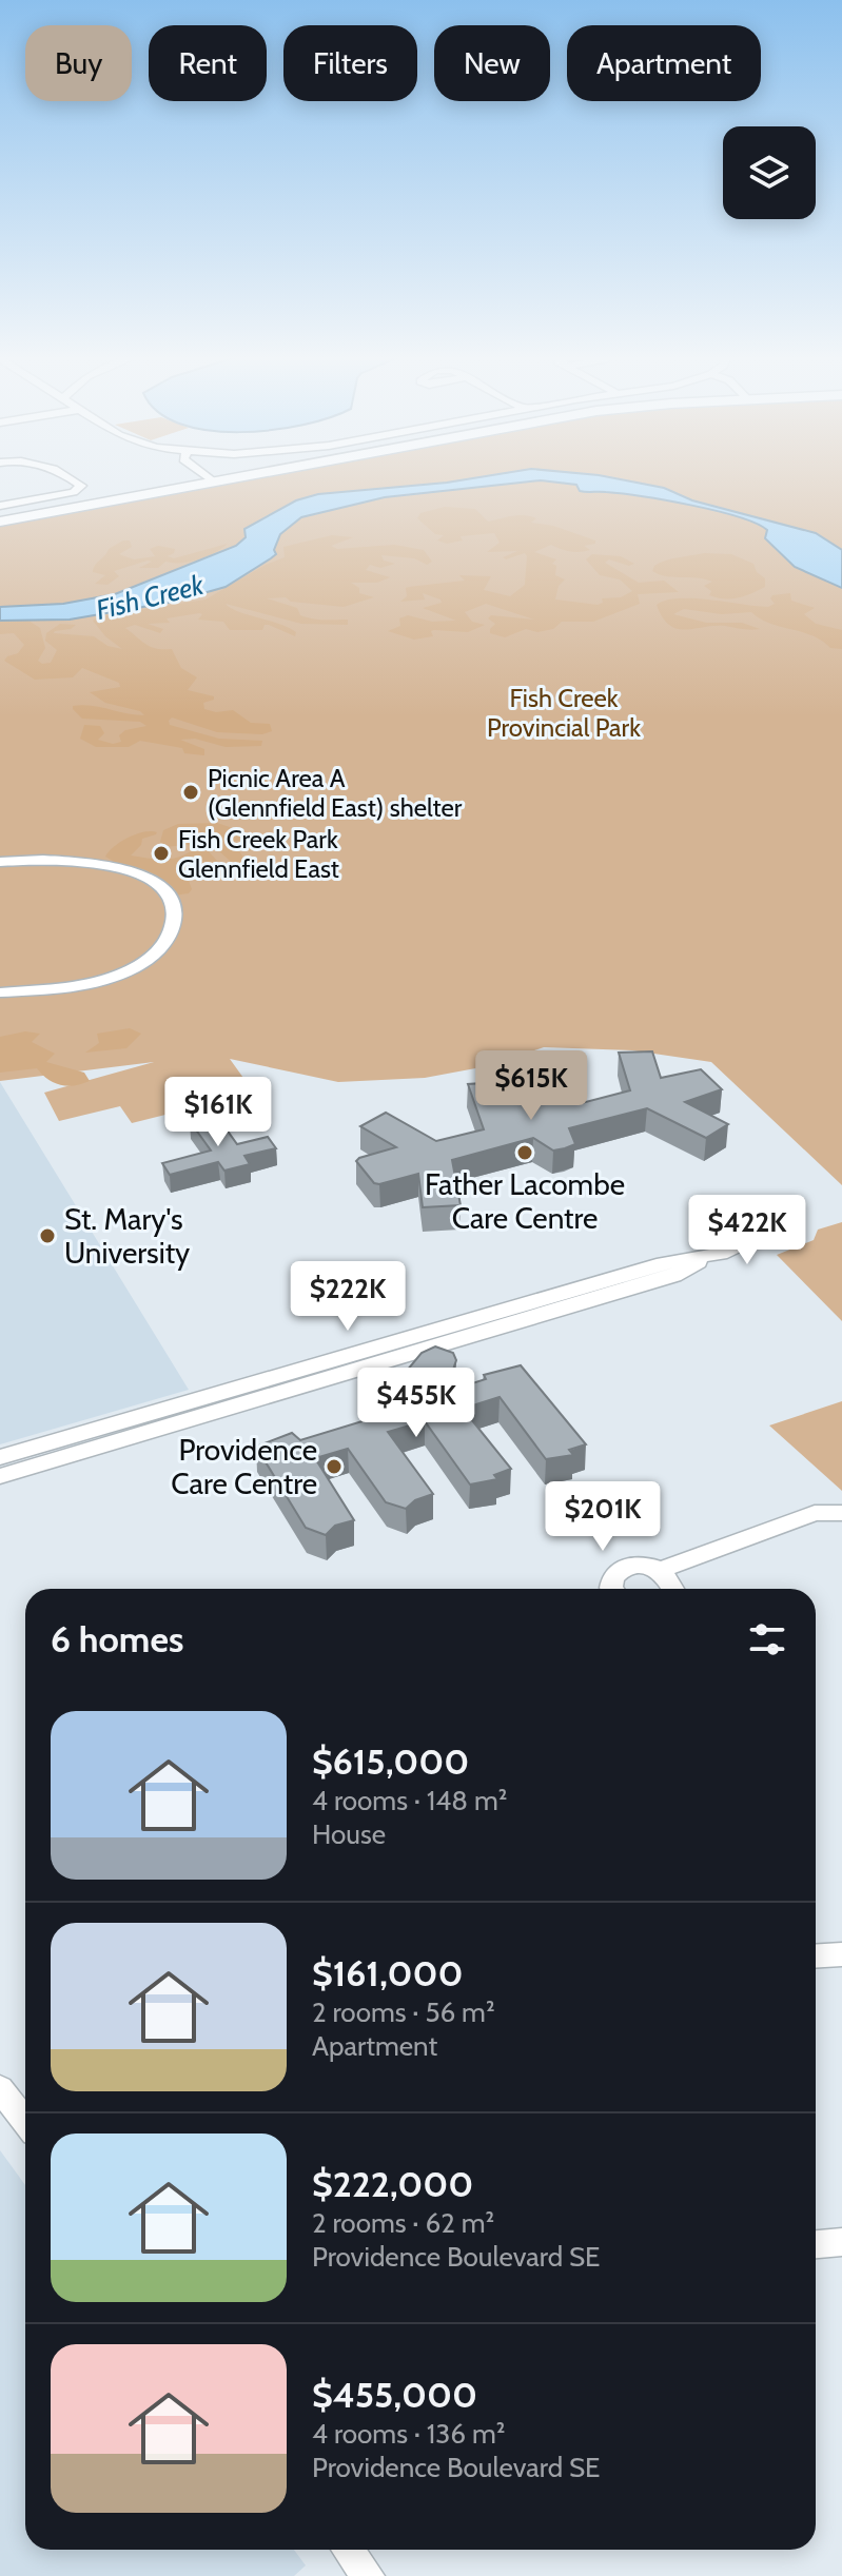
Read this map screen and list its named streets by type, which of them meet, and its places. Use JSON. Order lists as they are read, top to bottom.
{
  "water": ["Fish Creek"],
  "parks": ["Fish Creek Provincial Park"],
  "places": [
    "Picnic Area A (Glennfield East) shelter",
    "Fish Creek Park Glennfield East",
    "Father Lacombe Care Centre",
    "St. Mary's University",
    "Providence Care Centre"
  ],
  "page": {
    "chip": [
      "Buy",
      "Rent",
      "Filters",
      "New",
      "Apartment"
    ],
    "price": [
      "$615K",
      "$161K",
      "$422K",
      "$222K",
      "$455K",
      "$201K"
    ],
    "heading": "6 homes",
    "list": [
      {
        "name": "$615,000",
        "note": "4 rooms · 148 m² · House"
      },
      {
        "name": "$161,000",
        "note": "2 rooms · 56 m² · Apartment"
      },
      {
        "name": "$222,000",
        "note": "2 rooms · 62 m² · Providence Boulevard SE"
      },
      {
        "name": "$455,000",
        "note": "4 rooms · 136 m² · Providence Boulevard SE"
      }
    ]
  }
}
